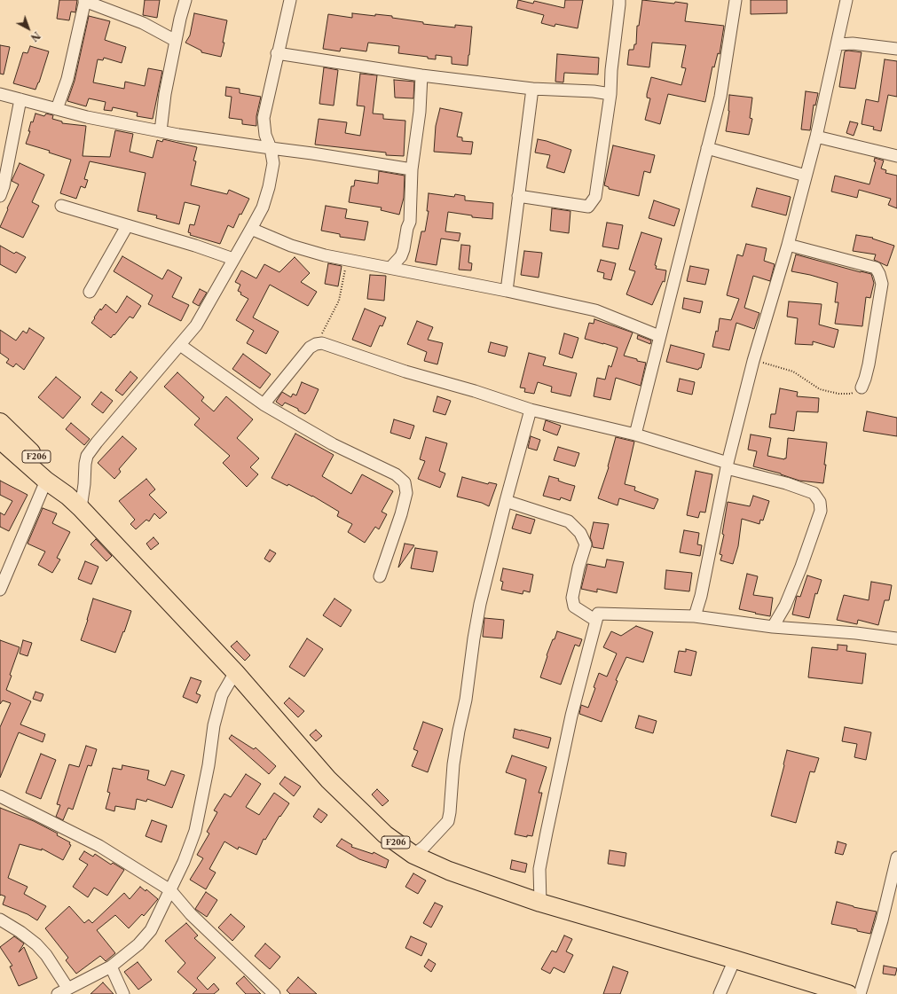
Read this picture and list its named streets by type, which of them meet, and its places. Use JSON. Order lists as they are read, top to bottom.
{
  "streets": {
    "main road": ["F206"]
  },
  "north": "bottom right"
}
